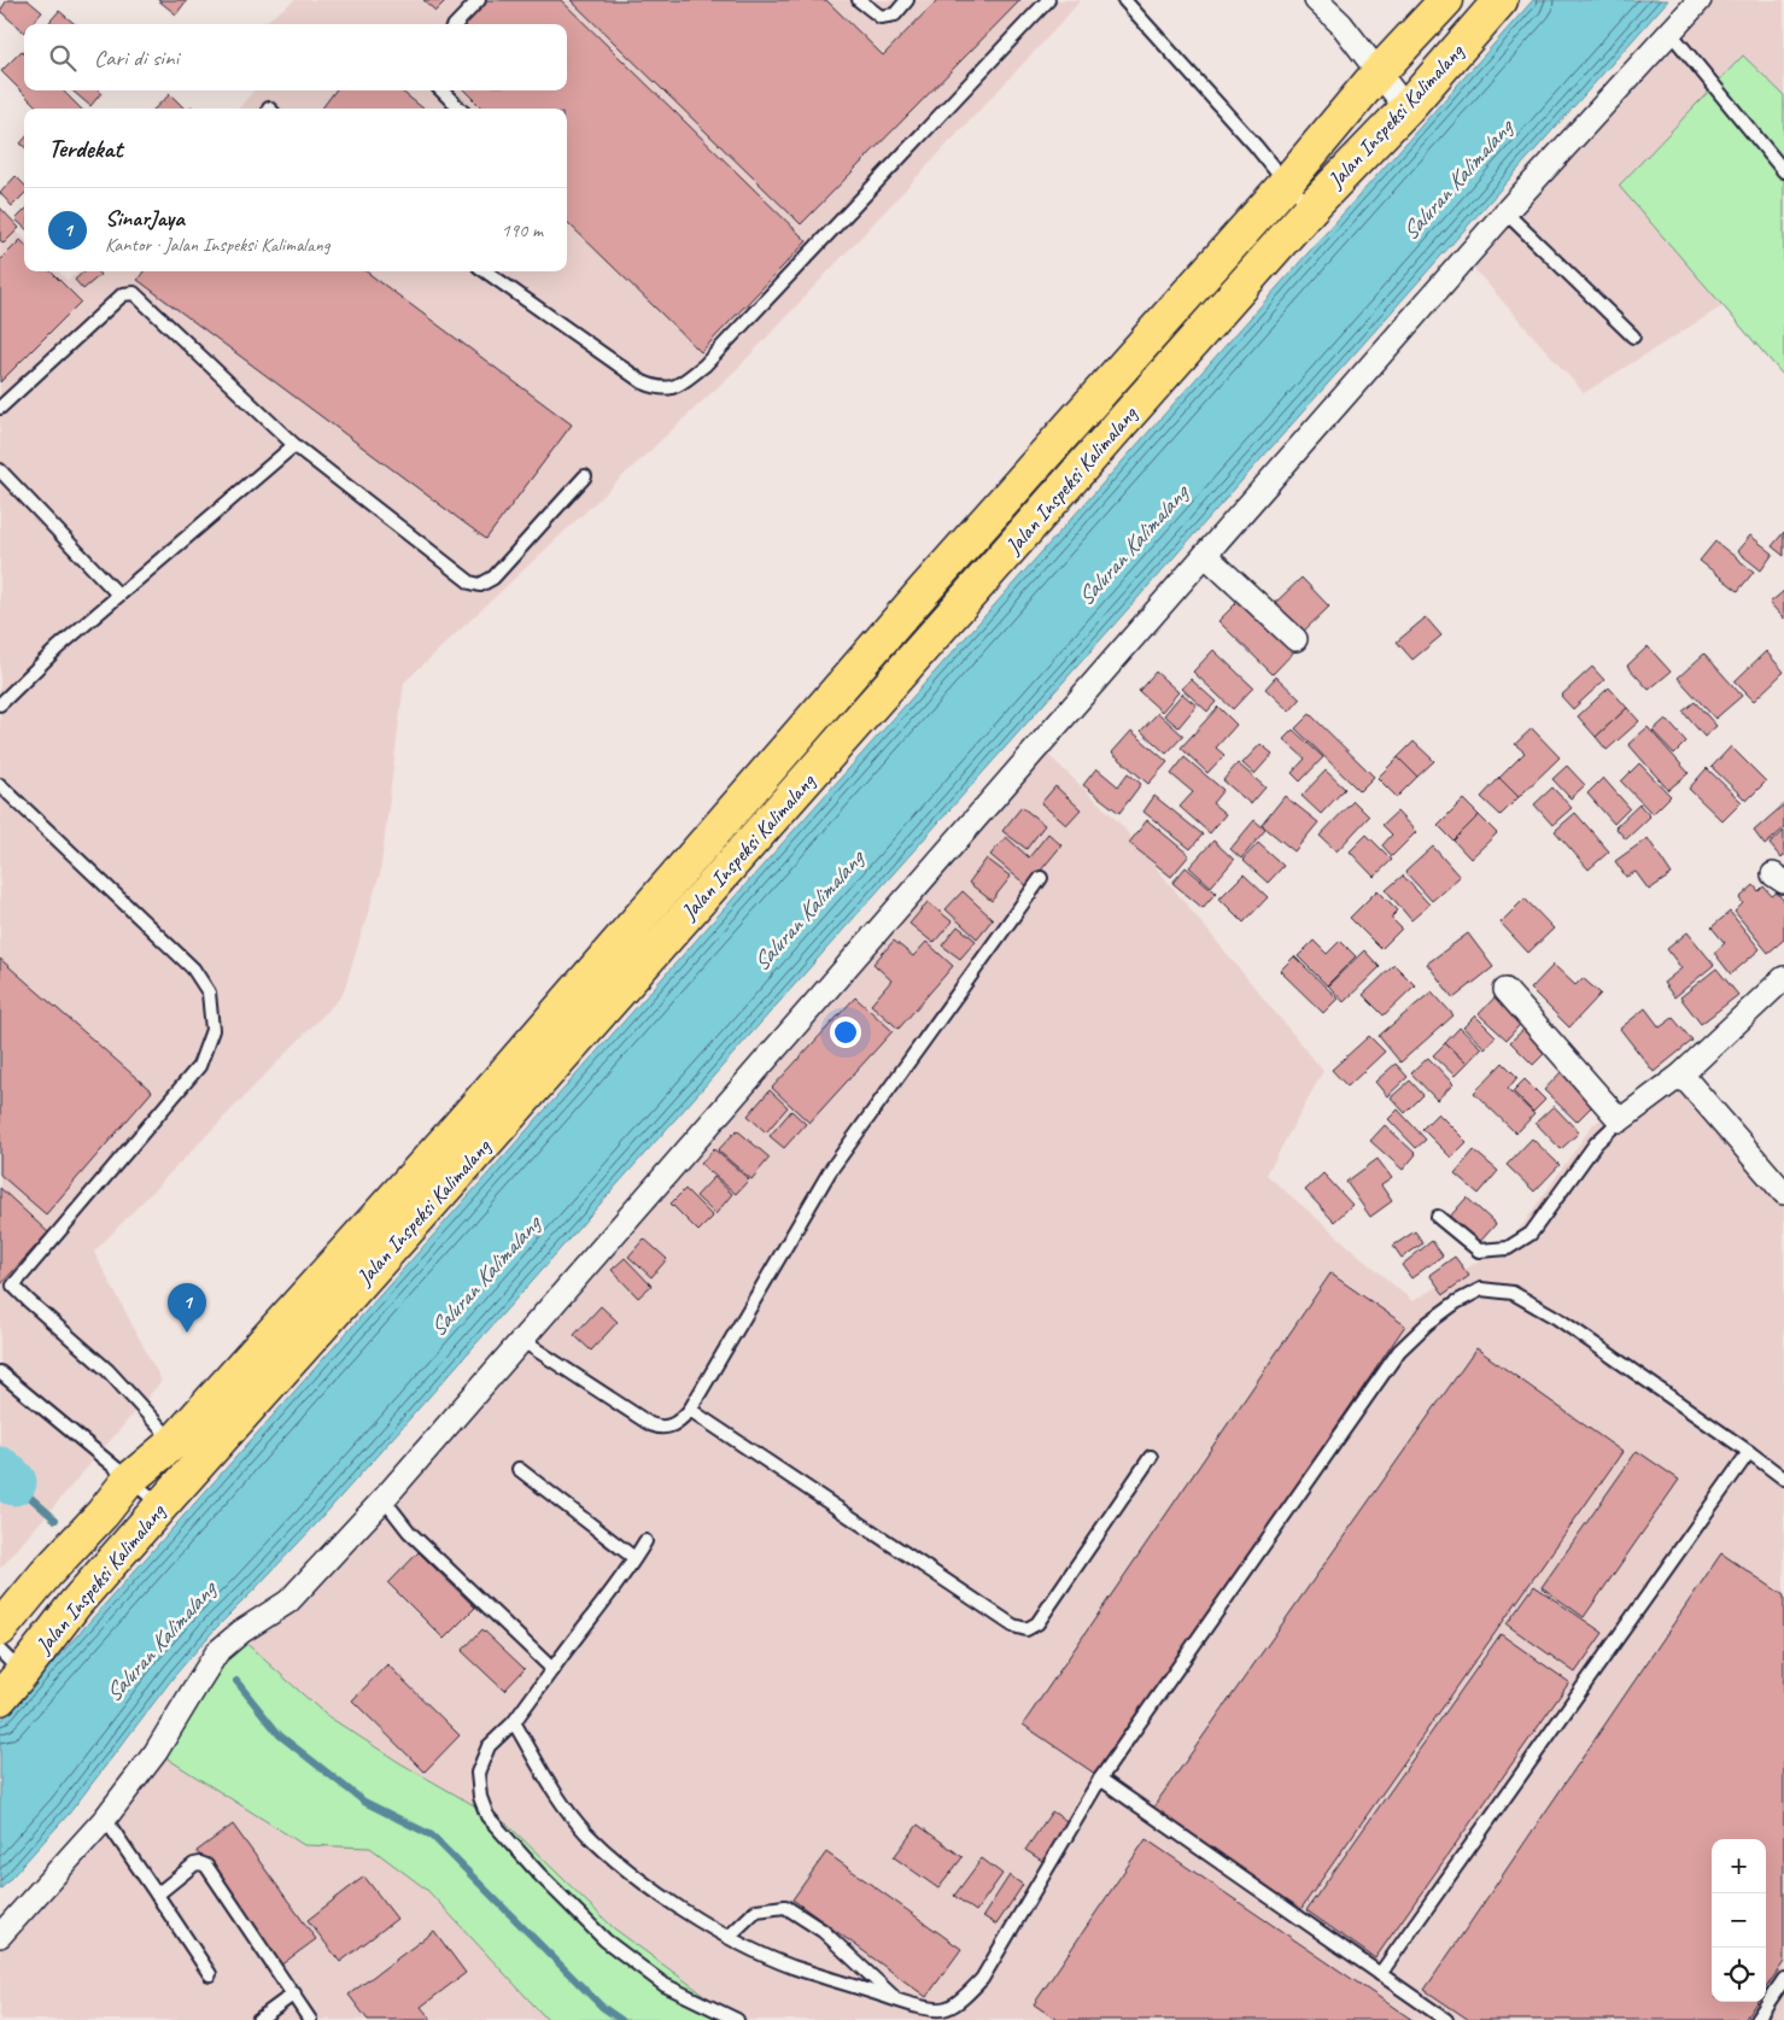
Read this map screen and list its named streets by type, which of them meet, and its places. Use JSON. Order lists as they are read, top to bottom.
{
  "streets": {
    "main road": ["Jalan Inspeksi Kalimalang"]
  },
  "water": ["Saluran Kalimalang"],
  "page": {
    "search": "Cari di sini",
    "heading": "Terdekat",
    "list": [
      {
        "mark": "1",
        "name": "SinarJaya",
        "note": "Kantor · Jalan Inspeksi Kalimalang",
        "value": "190 m"
      }
    ],
    "pins": "1",
    "map_buttons": ["+", "−"]
  }
}
